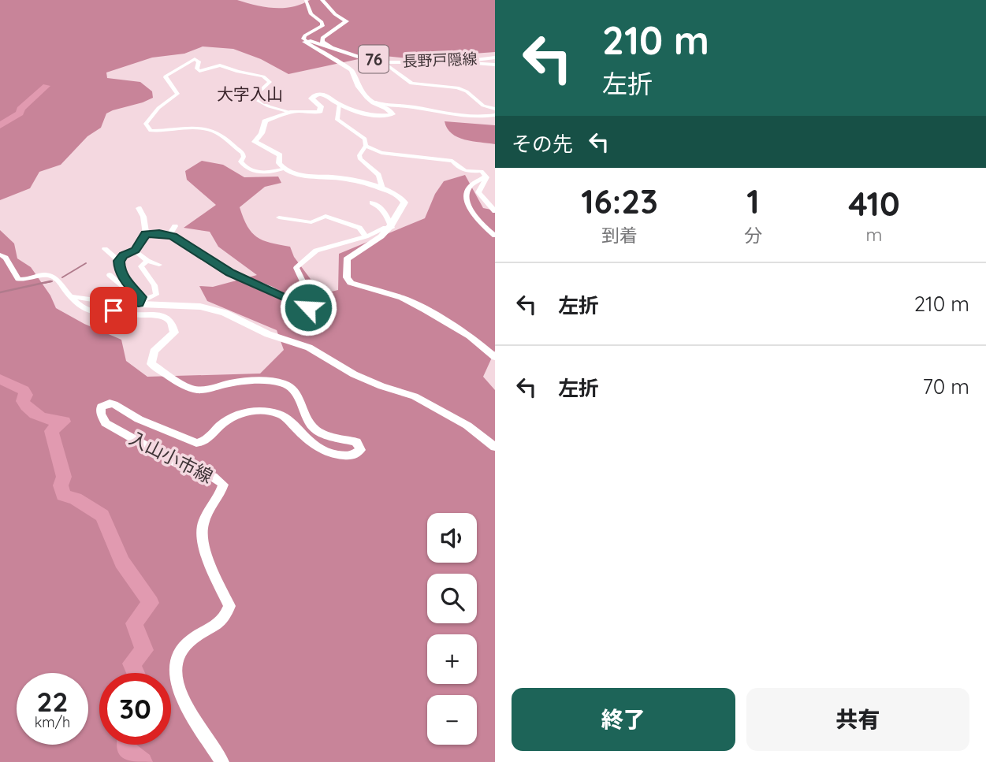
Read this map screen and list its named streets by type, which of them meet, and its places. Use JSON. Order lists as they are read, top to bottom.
{
  "streets": {
    "main road": ["76", "長野戸隠線", "入山小市線"]
  },
  "districts": ["大字入山"],
  "page": {
    "turn": ["210 m", "左折"],
    "then": "その先",
    "eta": [
      "16:23",
      "到着",
      "1",
      "分",
      "410",
      "m"
    ],
    "list": [
      {
        "name": "左折",
        "value": "210 m"
      },
      {
        "name": "左折",
        "value": "70 m"
      }
    ],
    "map_buttons": ["+", "−"],
    "speed": "22 km/h",
    "limit": "30",
    "buttons": ["終了", "共有"]
  }
}
